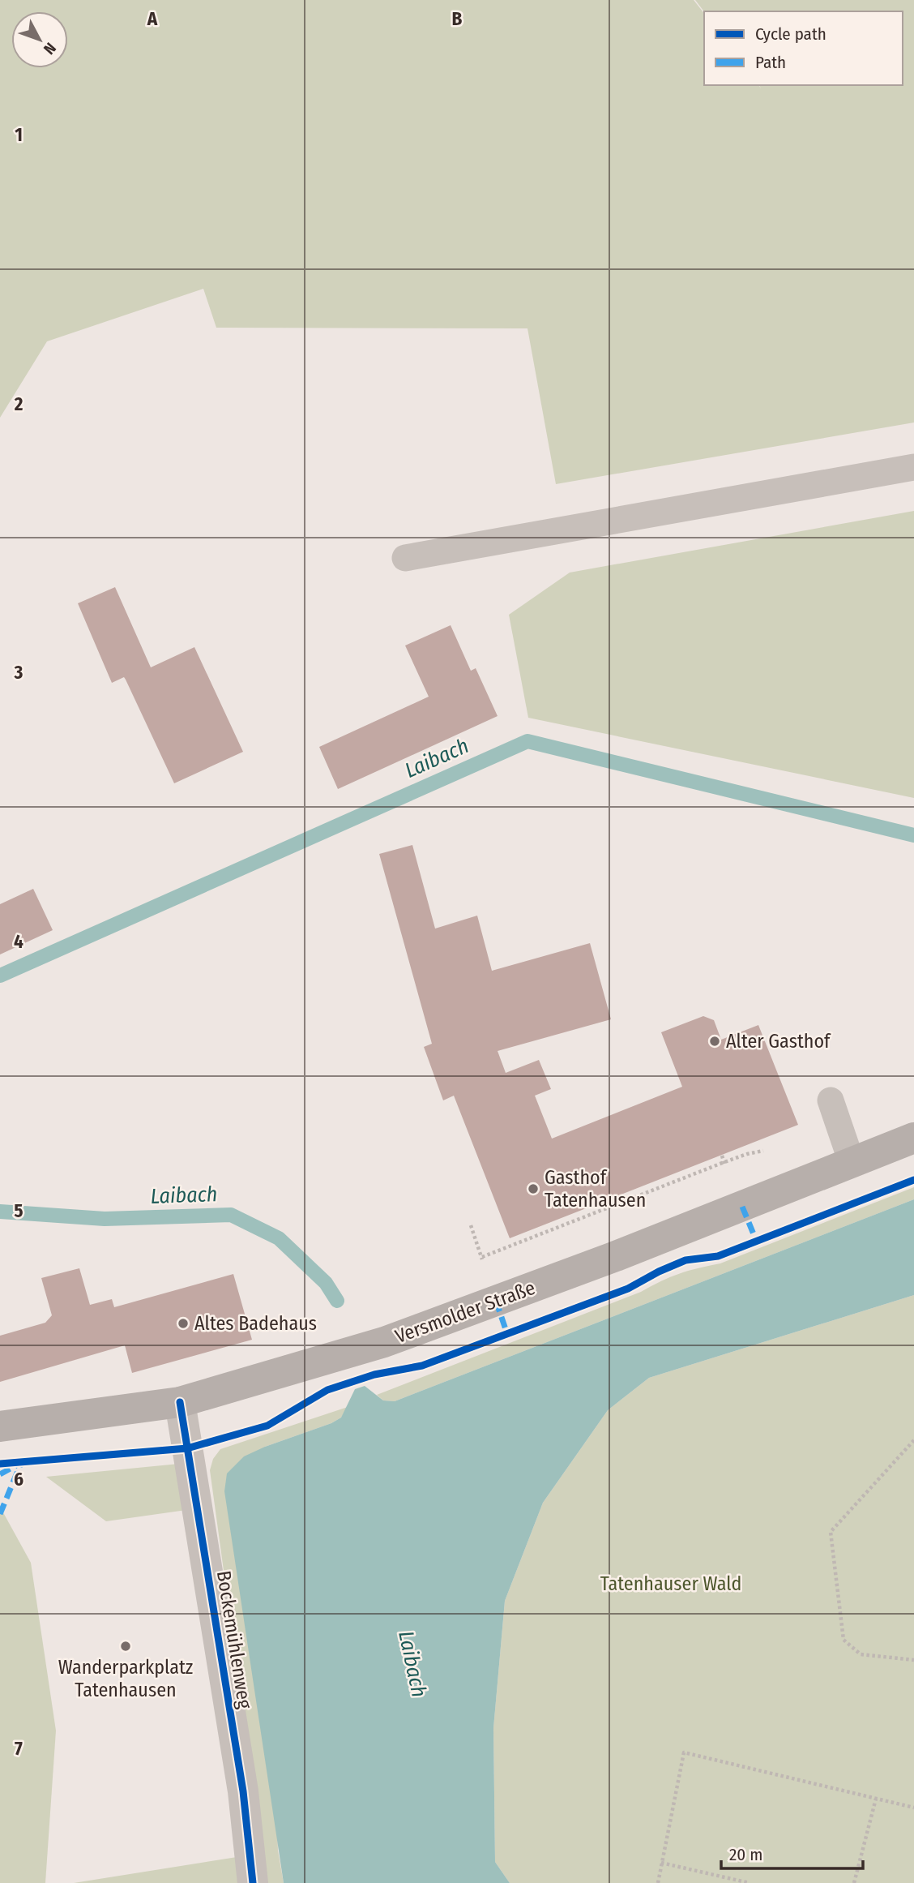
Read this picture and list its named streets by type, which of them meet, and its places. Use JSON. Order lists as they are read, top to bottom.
{
  "streets": {
    "main road": ["Versmolder Straße"],
    "street": ["Bockemühlenweg"]
  },
  "crossings": [
    ["Versmolder Straße", "Bockemühlenweg"]
  ],
  "water": ["Laibach"],
  "parks": ["Tatenhauser Wald"],
  "places": [
    "Alter Gasthof",
    "Gasthof Tatenhausen",
    "Altes Badehaus",
    "Wanderparkplatz Tatenhausen"
  ],
  "legend": ["Cycle path", "Path"],
  "scale_bar": "20 m",
  "north": "bottom right",
  "grid": {
    "columns": ["A", "B"],
    "rows": [
      "1",
      "2",
      "3",
      "4",
      "5",
      "6",
      "7"
    ]
  }
}
